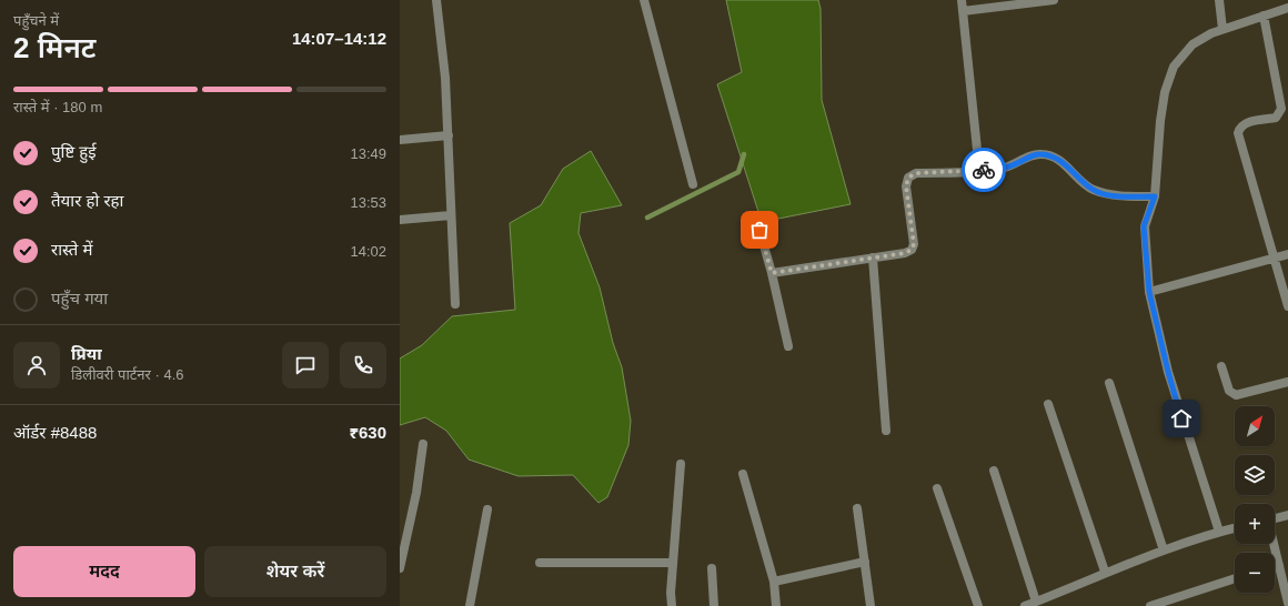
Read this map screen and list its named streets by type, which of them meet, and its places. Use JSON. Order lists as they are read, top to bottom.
{
  "north": "top right",
  "page": {
    "heading": ["2 मिनट", "पहुँचने में", "14:07–14:12"],
    "panel": [
      "प्रिया",
      "डिलीवरी पार्टनर · 4.6",
      "ऑर्डर #8488",
      "₹630"
    ],
    "bar": "रास्ते में · 180 m",
    "list": [
      ["पुष्टि हुई", "13:49"],
      ["तैयार हो रहा", "13:53"],
      ["रास्ते में", "14:02"],
      "पहुँच गया"
    ],
    "map_buttons": ["+", "−"],
    "buttons": ["मदद", "शेयर करें"]
  }
}
